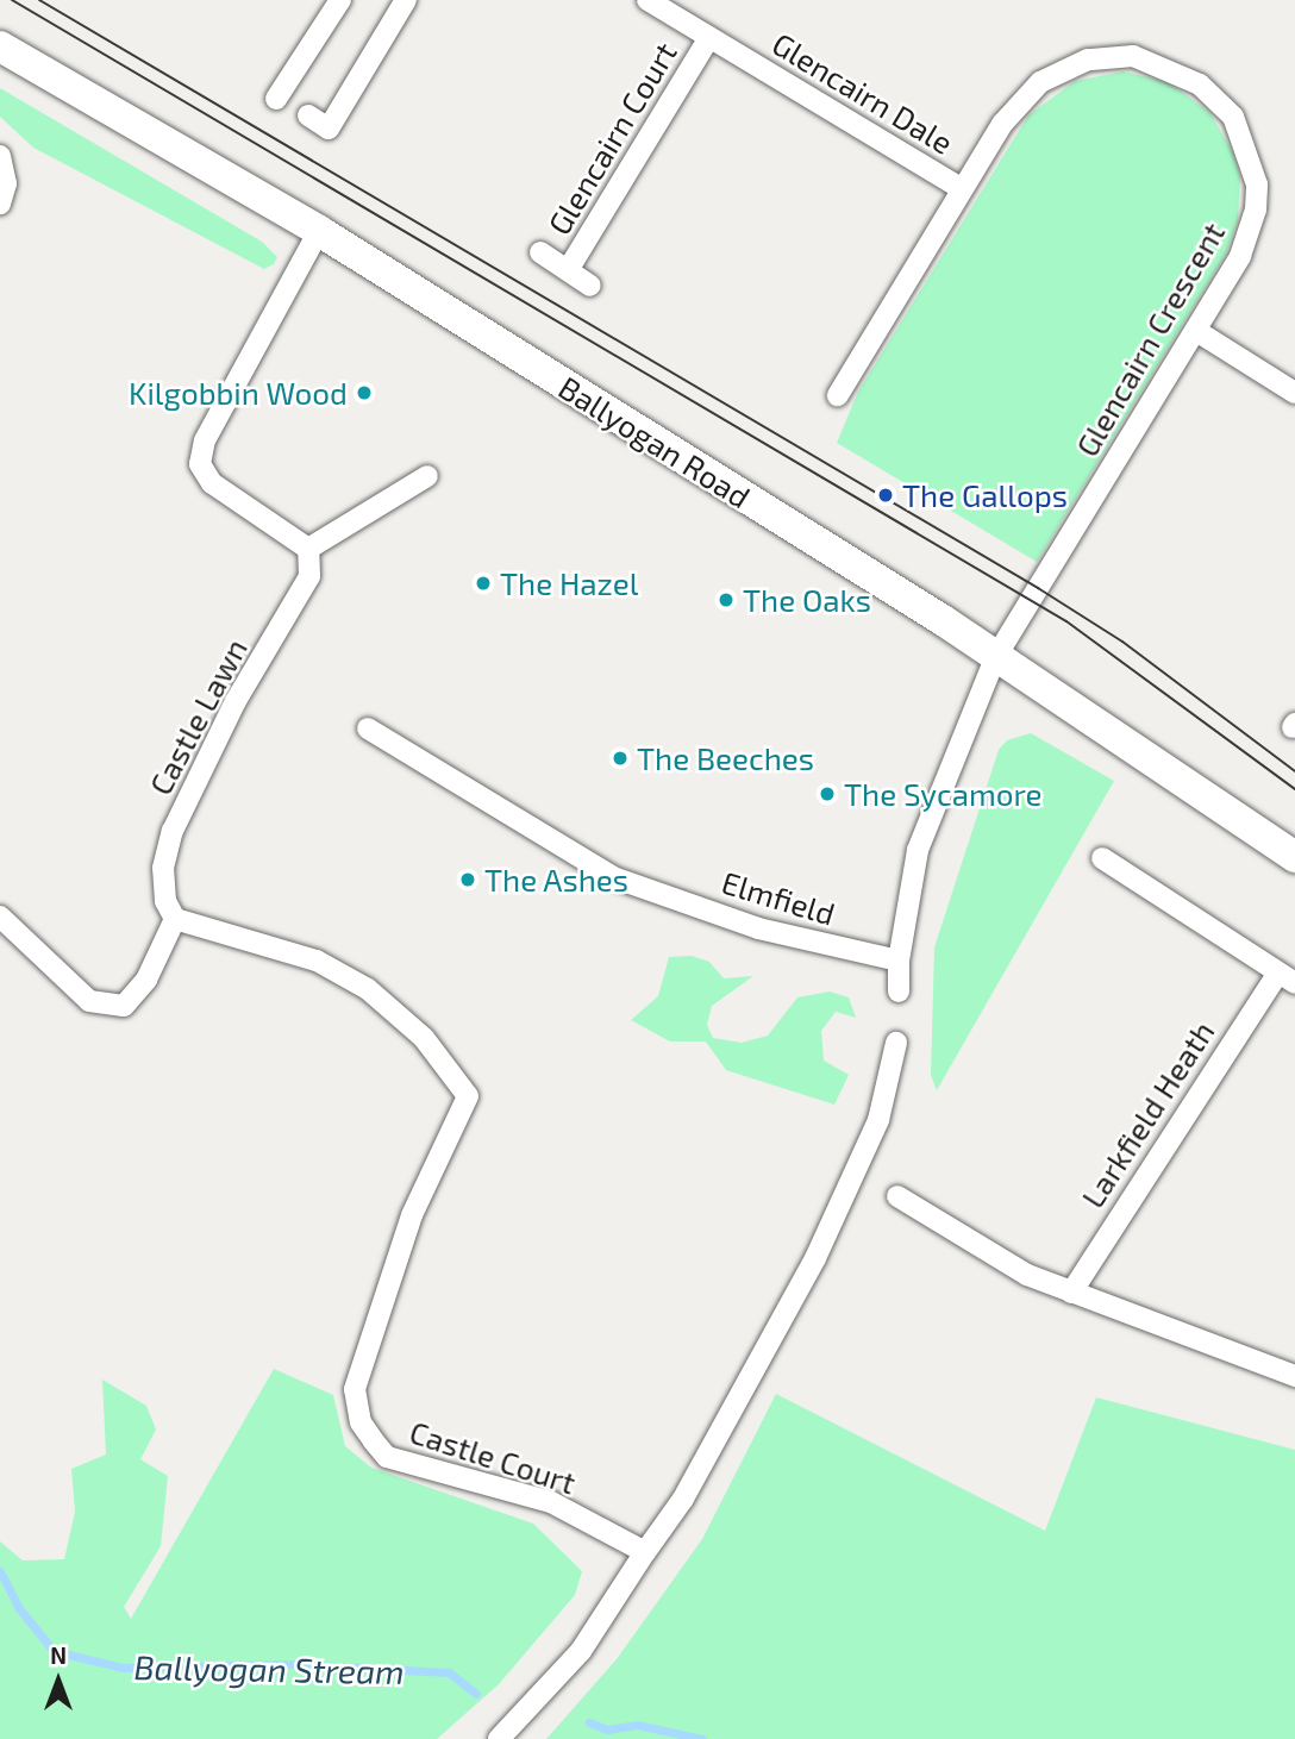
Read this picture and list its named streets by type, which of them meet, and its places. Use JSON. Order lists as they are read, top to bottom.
{
  "streets": {
    "street": [
      "Glencairn Dale",
      "Glencairn Court",
      "Glencairn Crescent",
      "Ballyogan Road",
      "Castle Lawn",
      "Elmfield",
      "Larkfield Heath",
      "Castle Court"
    ]
  },
  "crossings": [
    ["Glencairn Dale", "Glencairn Court"],
    ["Glencairn Dale", "Glencairn Crescent"],
    ["Glencairn Crescent", "Ballyogan Road"],
    ["Castle Lawn", "Castle Court"]
  ],
  "water": ["Ballyogan Stream"],
  "places": [
    "Kilgobbin Wood",
    "The Gallops",
    "The Hazel",
    "The Oaks",
    "The Beeches",
    "The Sycamore",
    "The Ashes"
  ],
  "north": "top"
}
